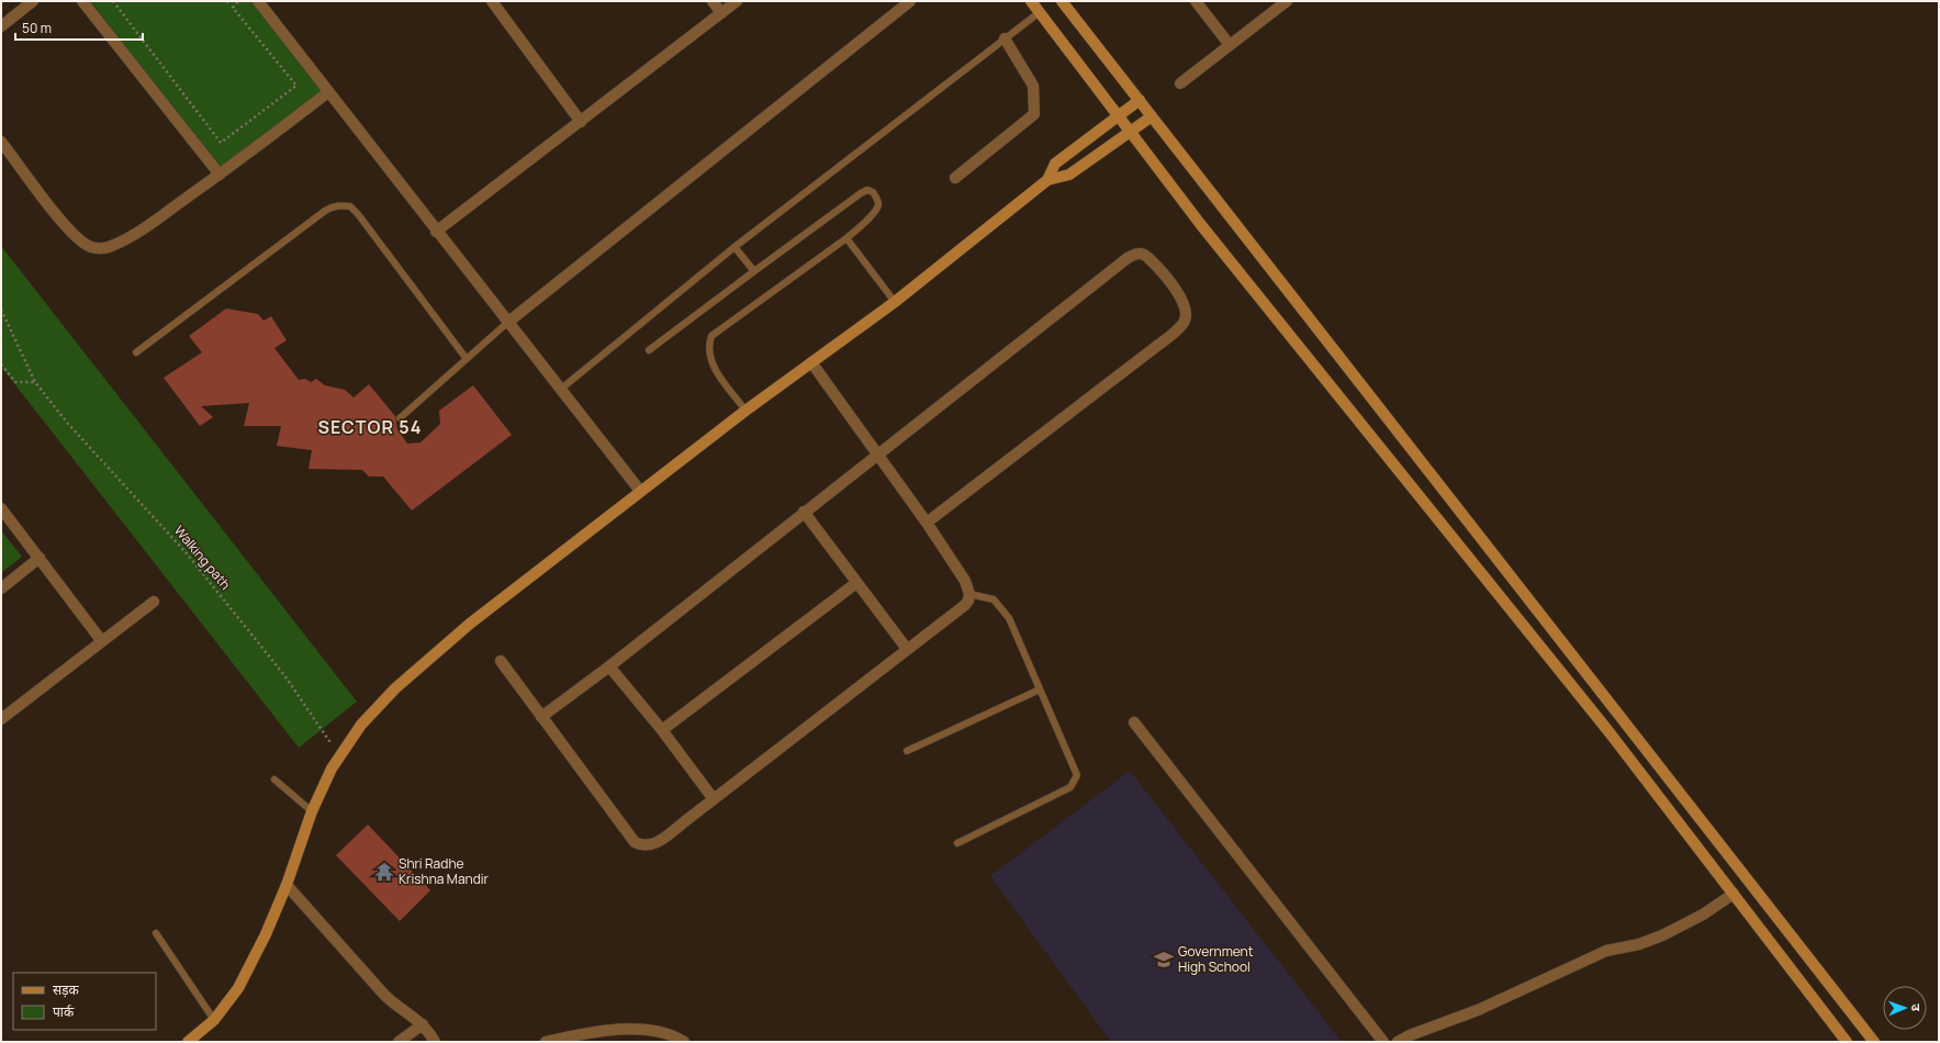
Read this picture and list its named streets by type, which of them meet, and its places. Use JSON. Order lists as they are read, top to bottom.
{
  "streets": {
    "path": ["Walking path"]
  },
  "districts": ["SECTOR 54"],
  "places": {
    "temple": ["Shri Radhe Krishna Mandir"],
    "school or university": ["Government High School"]
  },
  "legend": ["सड़क", "पार्क"],
  "scale_bar": "50 m",
  "north": "right"
}
